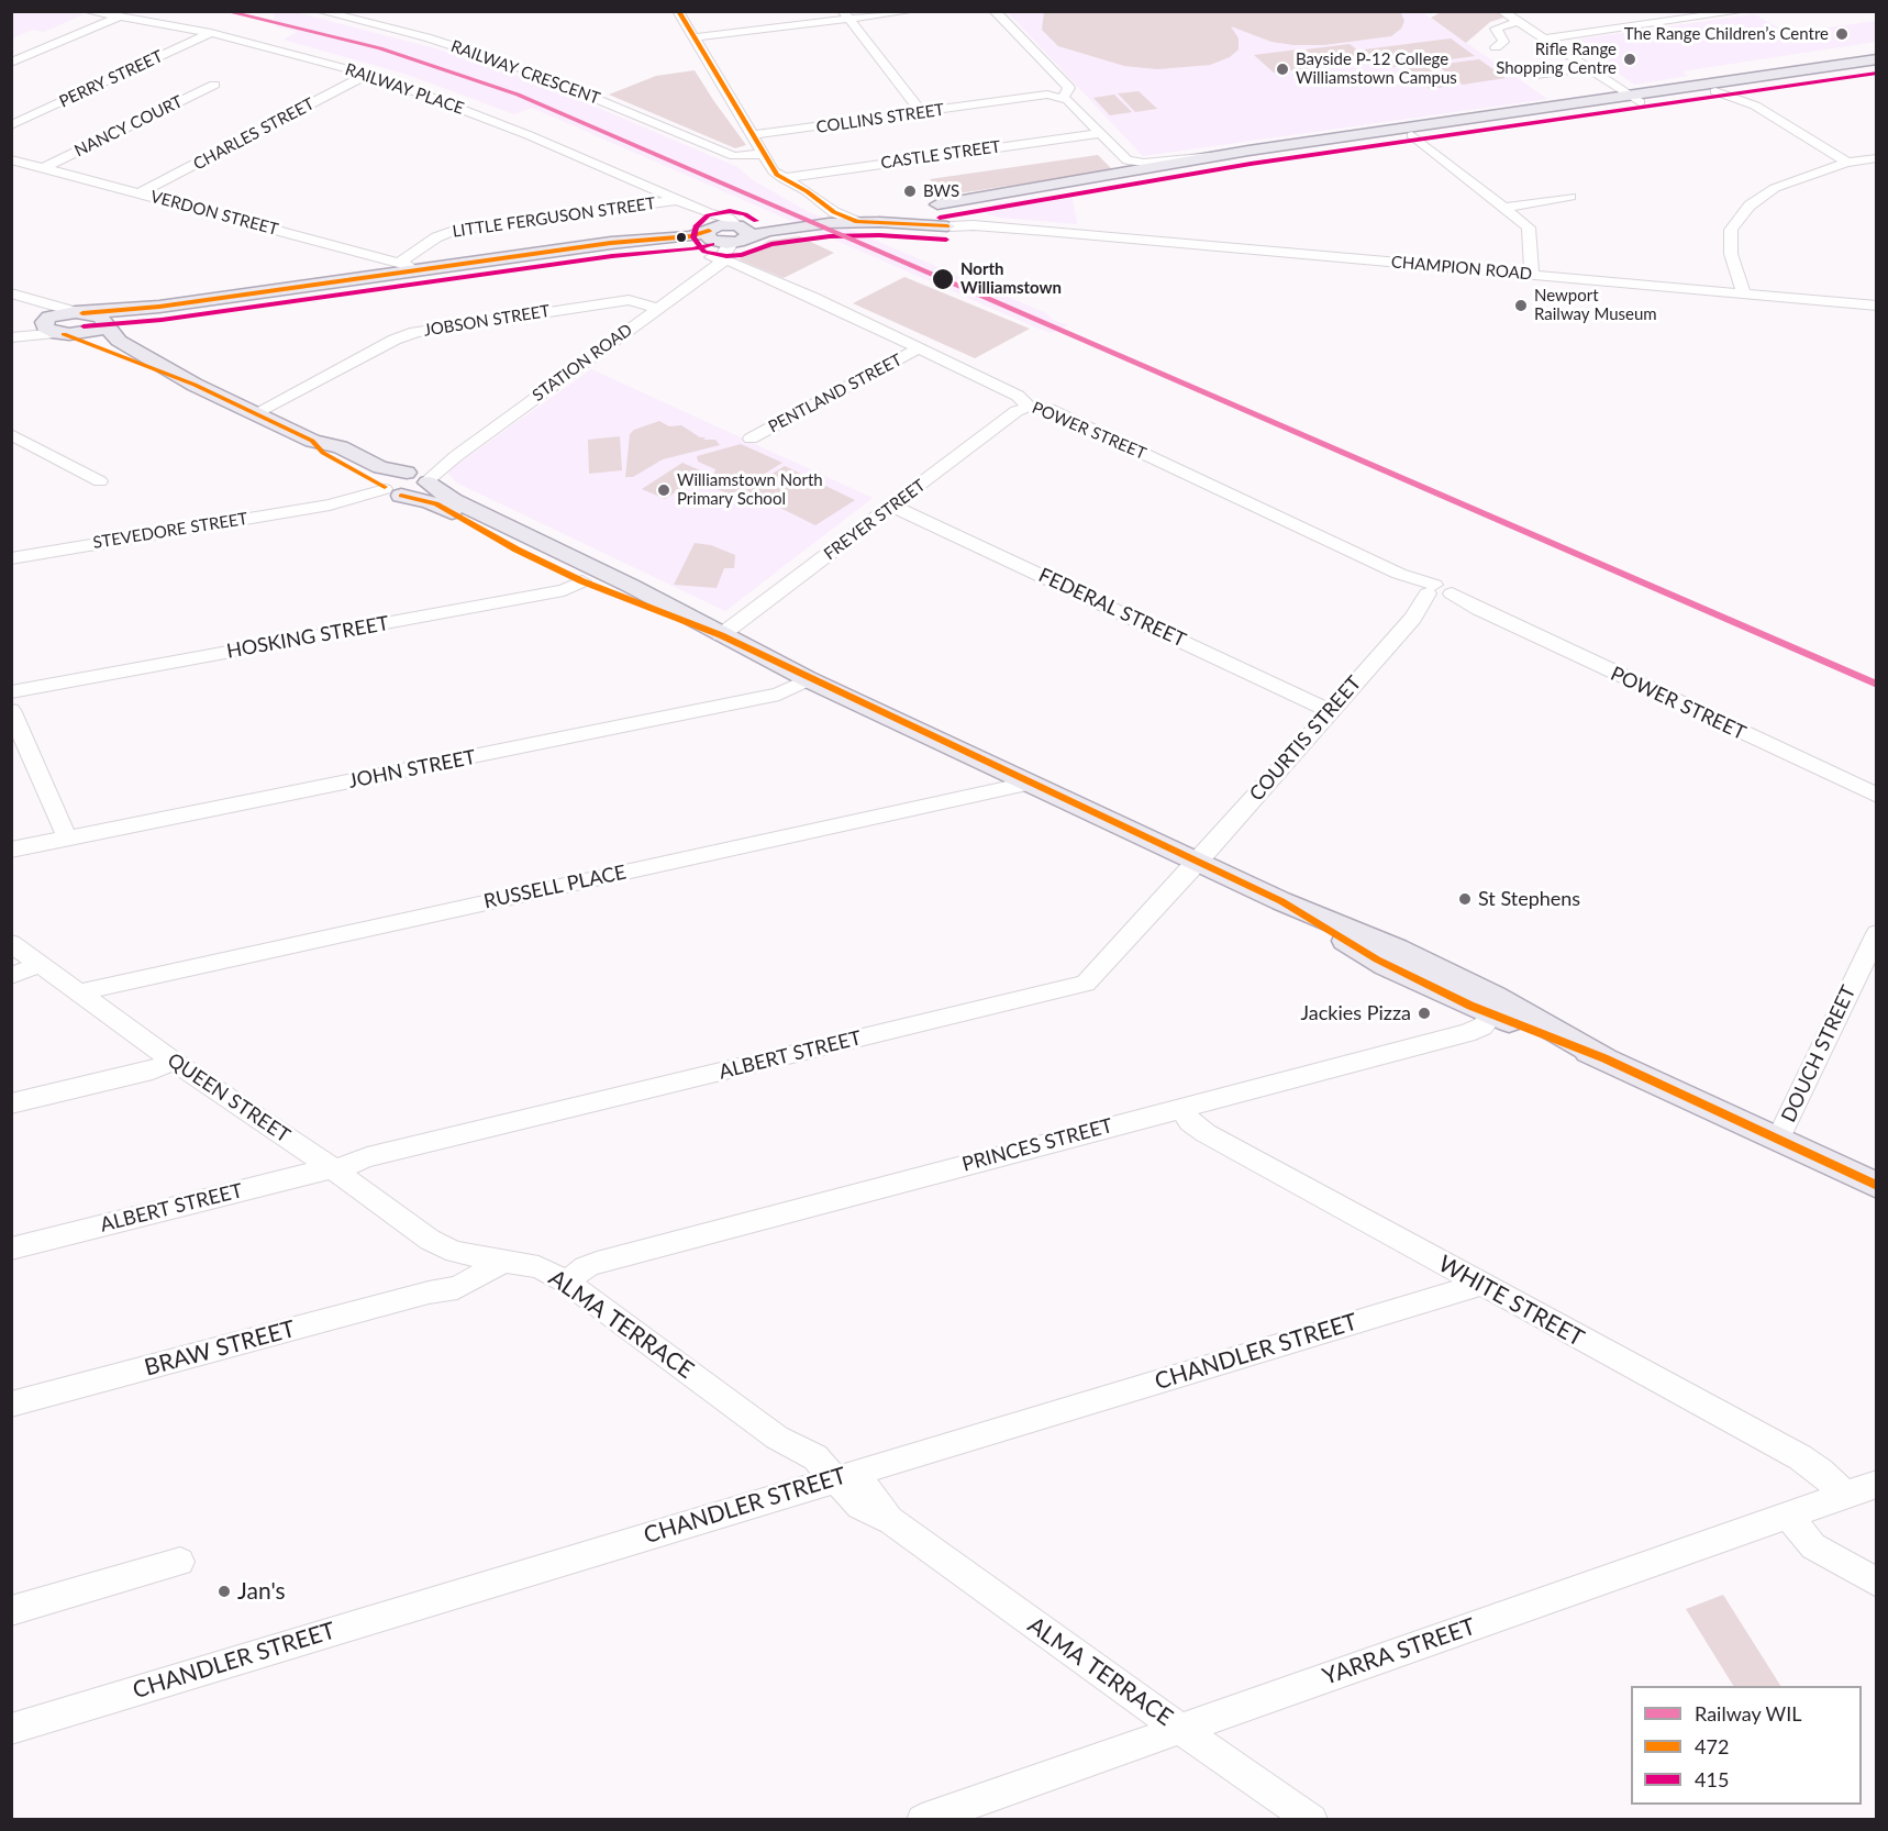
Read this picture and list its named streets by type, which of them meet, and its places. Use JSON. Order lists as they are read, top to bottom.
{
  "streets": {
    "street": [
      "RAILWAY CRESCENT",
      "PERRY STREET",
      "RAILWAY PLACE",
      "COLLINS STREET",
      "NANCY COURT",
      "CHARLES STREET",
      "CASTLE STREET",
      "VERDON STREET",
      "LITTLE FERGUSON STREET",
      "CHAMPION ROAD",
      "JOBSON STREET",
      "STATION ROAD",
      "PENTLAND STREET",
      "POWER STREET",
      "FREYER STREET",
      "STEVEDORE STREET",
      "FEDERAL STREET",
      "HOSKING STREET",
      "COURTIS STREET",
      "JOHN STREET",
      "RUSSELL PLACE",
      "DOUCH STREET",
      "ALBERT STREET",
      "QUEEN STREET",
      "PRINCES STREET",
      "WHITE STREET",
      "ALMA TERRACE",
      "BRAW STREET",
      "CHANDLER STREET",
      "YARRA STREET"
    ]
  },
  "crossings": [
    ["PERRY STREET", "RAILWAY PLACE"],
    ["RAILWAY PLACE", "CHARLES STREET"],
    ["RAILWAY PLACE", "LITTLE FERGUSON STREET"],
    ["RAILWAY PLACE", "STATION ROAD"],
    ["RAILWAY PLACE", "POWER STREET"],
    ["NANCY COURT", "VERDON STREET"],
    ["CHARLES STREET", "VERDON STREET"],
    ["VERDON STREET", "LITTLE FERGUSON STREET"],
    ["JOBSON STREET", "STATION ROAD"],
    ["STATION ROAD", "POWER STREET"],
    ["PENTLAND STREET", "POWER STREET"],
    ["POWER STREET", "FREYER STREET"],
    ["POWER STREET", "COURTIS STREET"],
    ["FREYER STREET", "FEDERAL STREET"],
    ["FEDERAL STREET", "COURTIS STREET"],
    ["COURTIS STREET", "ALBERT STREET"],
    ["RUSSELL PLACE", "QUEEN STREET"],
    ["ALBERT STREET", "QUEEN STREET"],
    ["QUEEN STREET", "ALMA TERRACE"],
    ["QUEEN STREET", "BRAW STREET"],
    ["PRINCES STREET", "WHITE STREET"],
    ["PRINCES STREET", "ALMA TERRACE"],
    ["WHITE STREET", "CHANDLER STREET"],
    ["WHITE STREET", "YARRA STREET"],
    ["ALMA TERRACE", "BRAW STREET"],
    ["ALMA TERRACE", "CHANDLER STREET"],
    ["ALMA TERRACE", "YARRA STREET"]
  ],
  "places": [
    "The Range Children’s Centre",
    "Rifle Range Shopping Centre",
    "Bayside P-12 College Williamstown Campus",
    "BWS",
    "North Williamstown",
    "Newport Railway Museum",
    "Williamstown North Primary School",
    "St Stephens",
    "Jackies Pizza",
    "Jan's"
  ],
  "lines": ["rail line WIL", "transit line 472", "transit line 415"],
  "legend": ["Railway WIL", "472", "415"]
}
